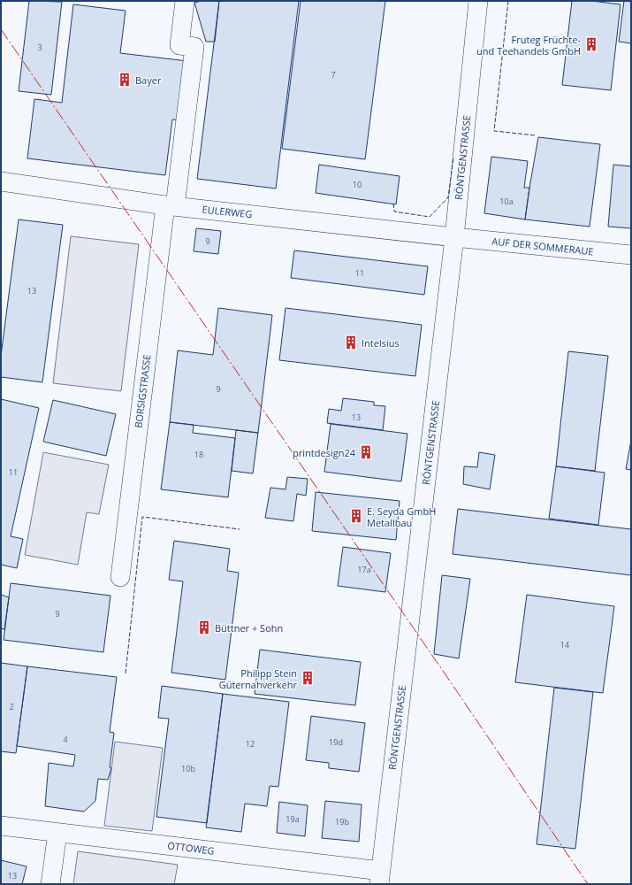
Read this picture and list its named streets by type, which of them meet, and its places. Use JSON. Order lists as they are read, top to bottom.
{
  "streets": {
    "street": [
      "RÖNTGENSTRASSE",
      "EULERWEG",
      "AUF DER SOMMERAUE",
      "BORSIGSTRASSE",
      "OTTOWEG"
    ]
  },
  "crossings": [
    ["RÖNTGENSTRASSE", "EULERWEG"],
    ["RÖNTGENSTRASSE", "AUF DER SOMMERAUE"],
    ["RÖNTGENSTRASSE", "OTTOWEG"],
    ["EULERWEG", "AUF DER SOMMERAUE"],
    ["EULERWEG", "BORSIGSTRASSE"]
  ],
  "places": {
    "building": [
      "Fruteg Früchte- und Teehandels GmbH",
      "Bayer",
      "Intelsius",
      "printdesign24",
      "E. Seyda GmbH Metallbau",
      "Büttner + Sohn",
      "Philipp Stein Güternahverkehr"
    ]
  },
  "house_numbers": [
    "3",
    "7",
    "10",
    "10a",
    "9",
    "11",
    "13",
    "9",
    "13",
    "18",
    "11",
    "17a",
    "9",
    "14",
    "2",
    "4",
    "19d",
    "12",
    "10b",
    "19a",
    "19b",
    "13"
  ]
}
